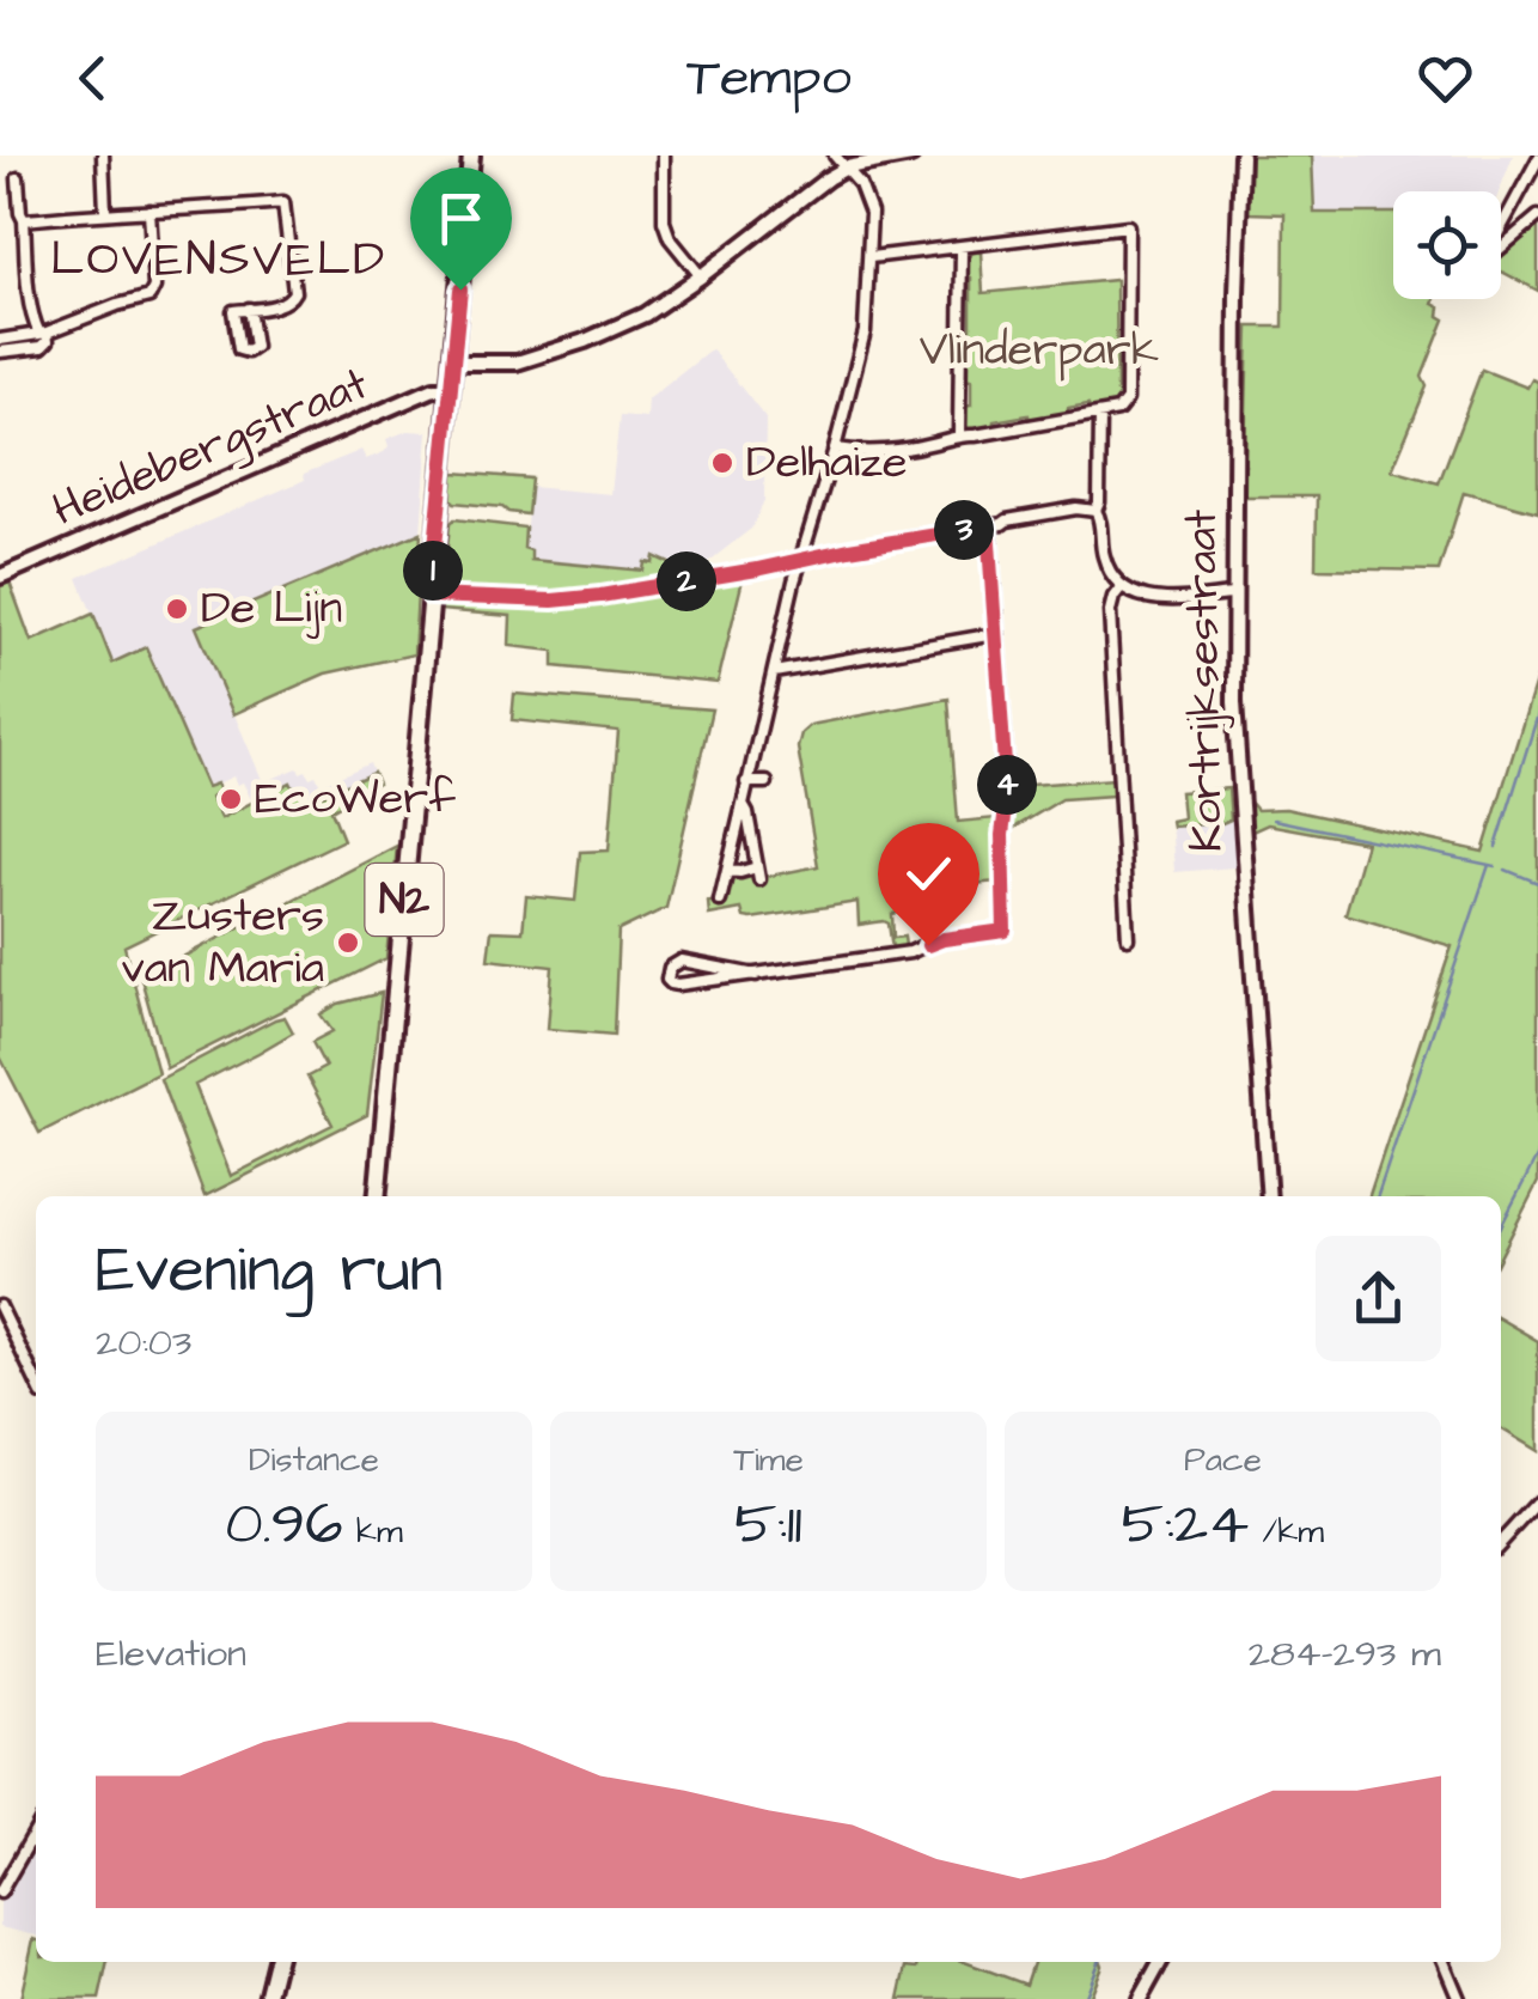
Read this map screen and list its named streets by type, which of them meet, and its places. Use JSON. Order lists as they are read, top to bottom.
{
  "streets": {
    "main road": ["N2"],
    "street": ["Heidebergstraat", "Kortrijksestraat"]
  },
  "crossings": [
    ["Heidebergstraat", "N2"]
  ],
  "districts": ["LOVENSVELD"],
  "parks": ["Vlinderpark"],
  "places": [
    "Delhaize",
    "De Lijn",
    "EcoWerf",
    "Zusters van Maria"
  ],
  "page": {
    "header": "Tempo",
    "pins": [
      "3",
      "1",
      "2",
      "4"
    ],
    "heading": ["Evening run", "20:03"],
    "stats": [
      ["Distance", "0.96 km"],
      ["Time", "5:11"],
      ["Pace", "5:24 /km"]
    ],
    "chart": ["Elevation", "284–293 m"]
  }
}
